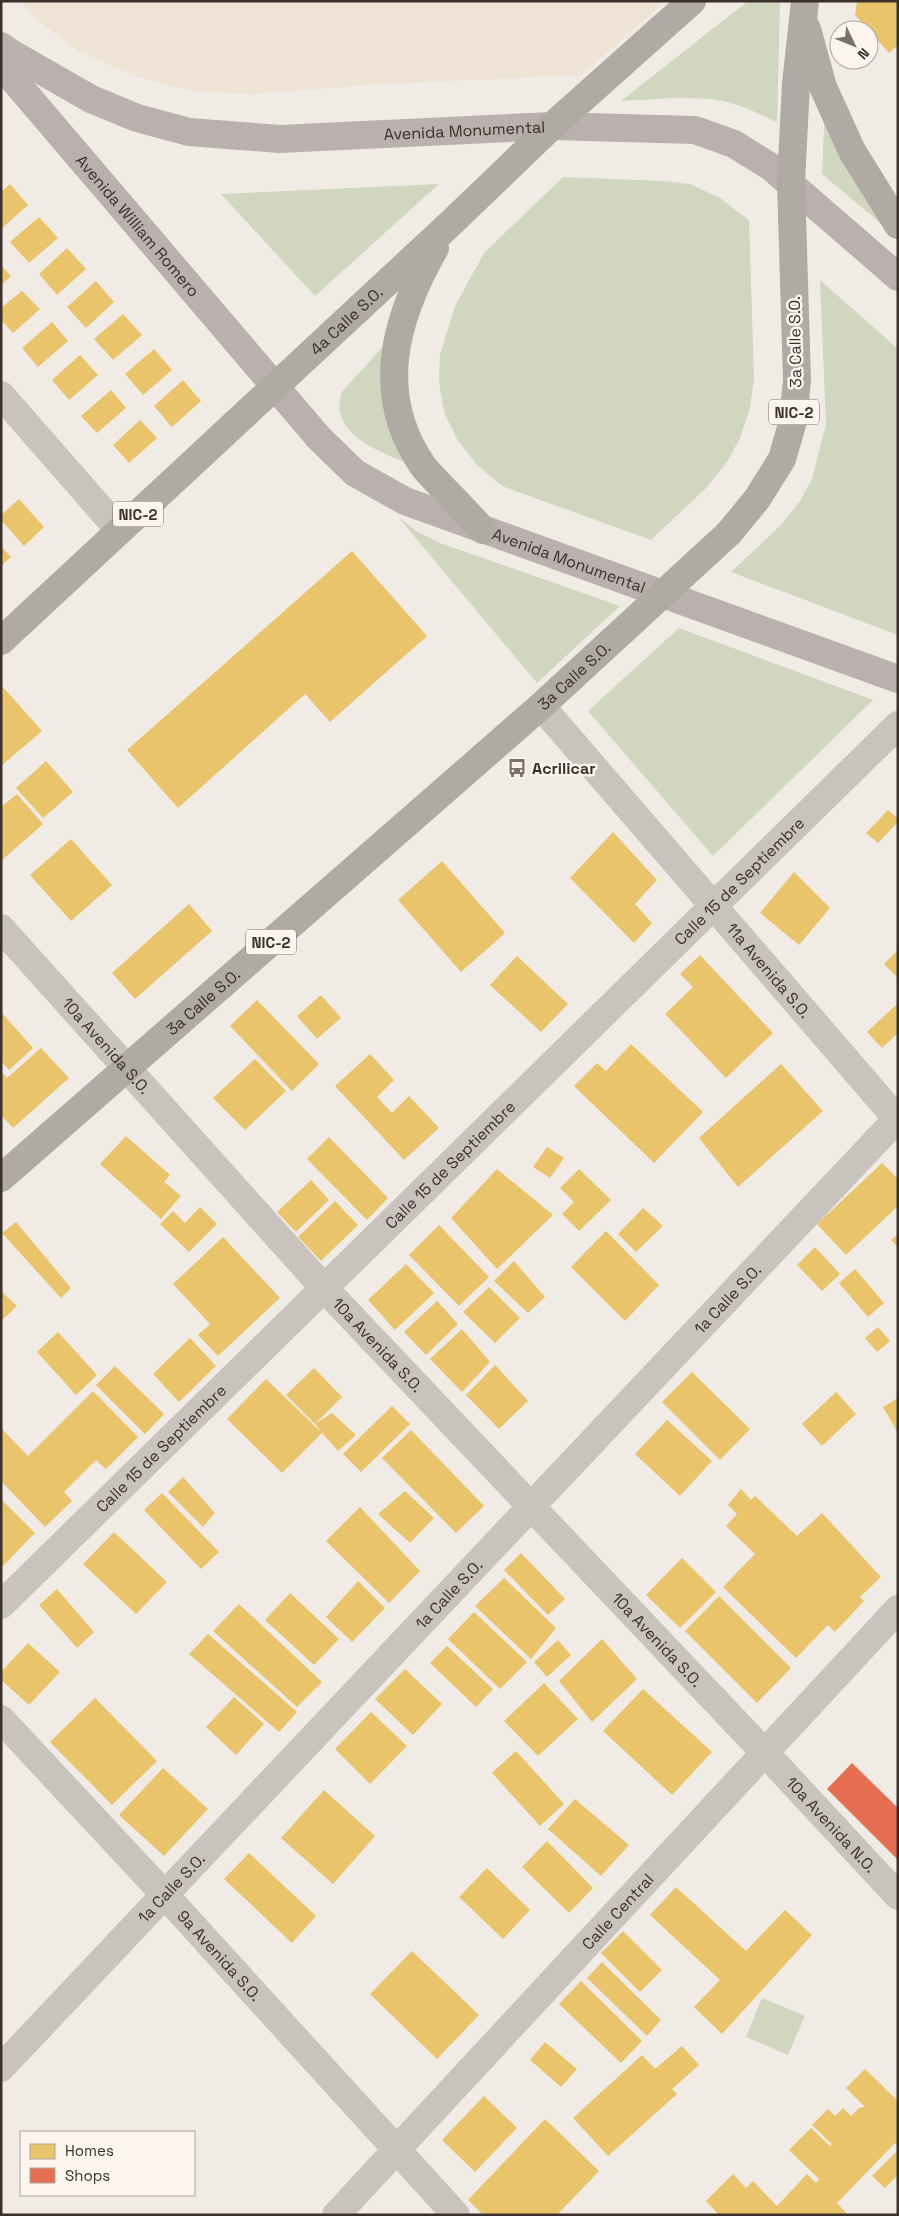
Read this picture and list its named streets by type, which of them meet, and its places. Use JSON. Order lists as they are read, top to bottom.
{
  "streets": {
    "highway": ["4a Calle S.O.", "3a Calle S.O.", "NIC-2"],
    "main road": ["Avenida Monumental", "Avenida William Romero"],
    "street": [
      "Calle 15 de Septiembre",
      "11a Avenida S.O.",
      "10a Avenida S.O.",
      "1a Calle S.O.",
      "10a Avenida N.O.",
      "Calle Central",
      "9a Avenida S.O."
    ]
  },
  "crossings": [
    ["Avenida Monumental", "Avenida William Romero"],
    ["Avenida Monumental", "4a Calle S.O."],
    ["Avenida Monumental", "3a Calle S.O."],
    ["Avenida William Romero", "4a Calle S.O."],
    ["3a Calle S.O.", "11a Avenida S.O."],
    ["3a Calle S.O.", "10a Avenida S.O."],
    ["Calle 15 de Septiembre", "11a Avenida S.O."],
    ["Calle 15 de Septiembre", "10a Avenida S.O."],
    ["11a Avenida S.O.", "1a Calle S.O."],
    ["10a Avenida S.O.", "1a Calle S.O."],
    ["10a Avenida S.O.", "10a Avenida N.O."],
    ["10a Avenida S.O.", "Calle Central"],
    ["1a Calle S.O.", "9a Avenida S.O."],
    ["10a Avenida N.O.", "Calle Central"],
    ["Calle Central", "9a Avenida S.O."]
  ],
  "places": {
    "bus stop": ["Acrilicar"]
  },
  "legend": ["Homes", "Shops"],
  "north": "bottom right"
}
